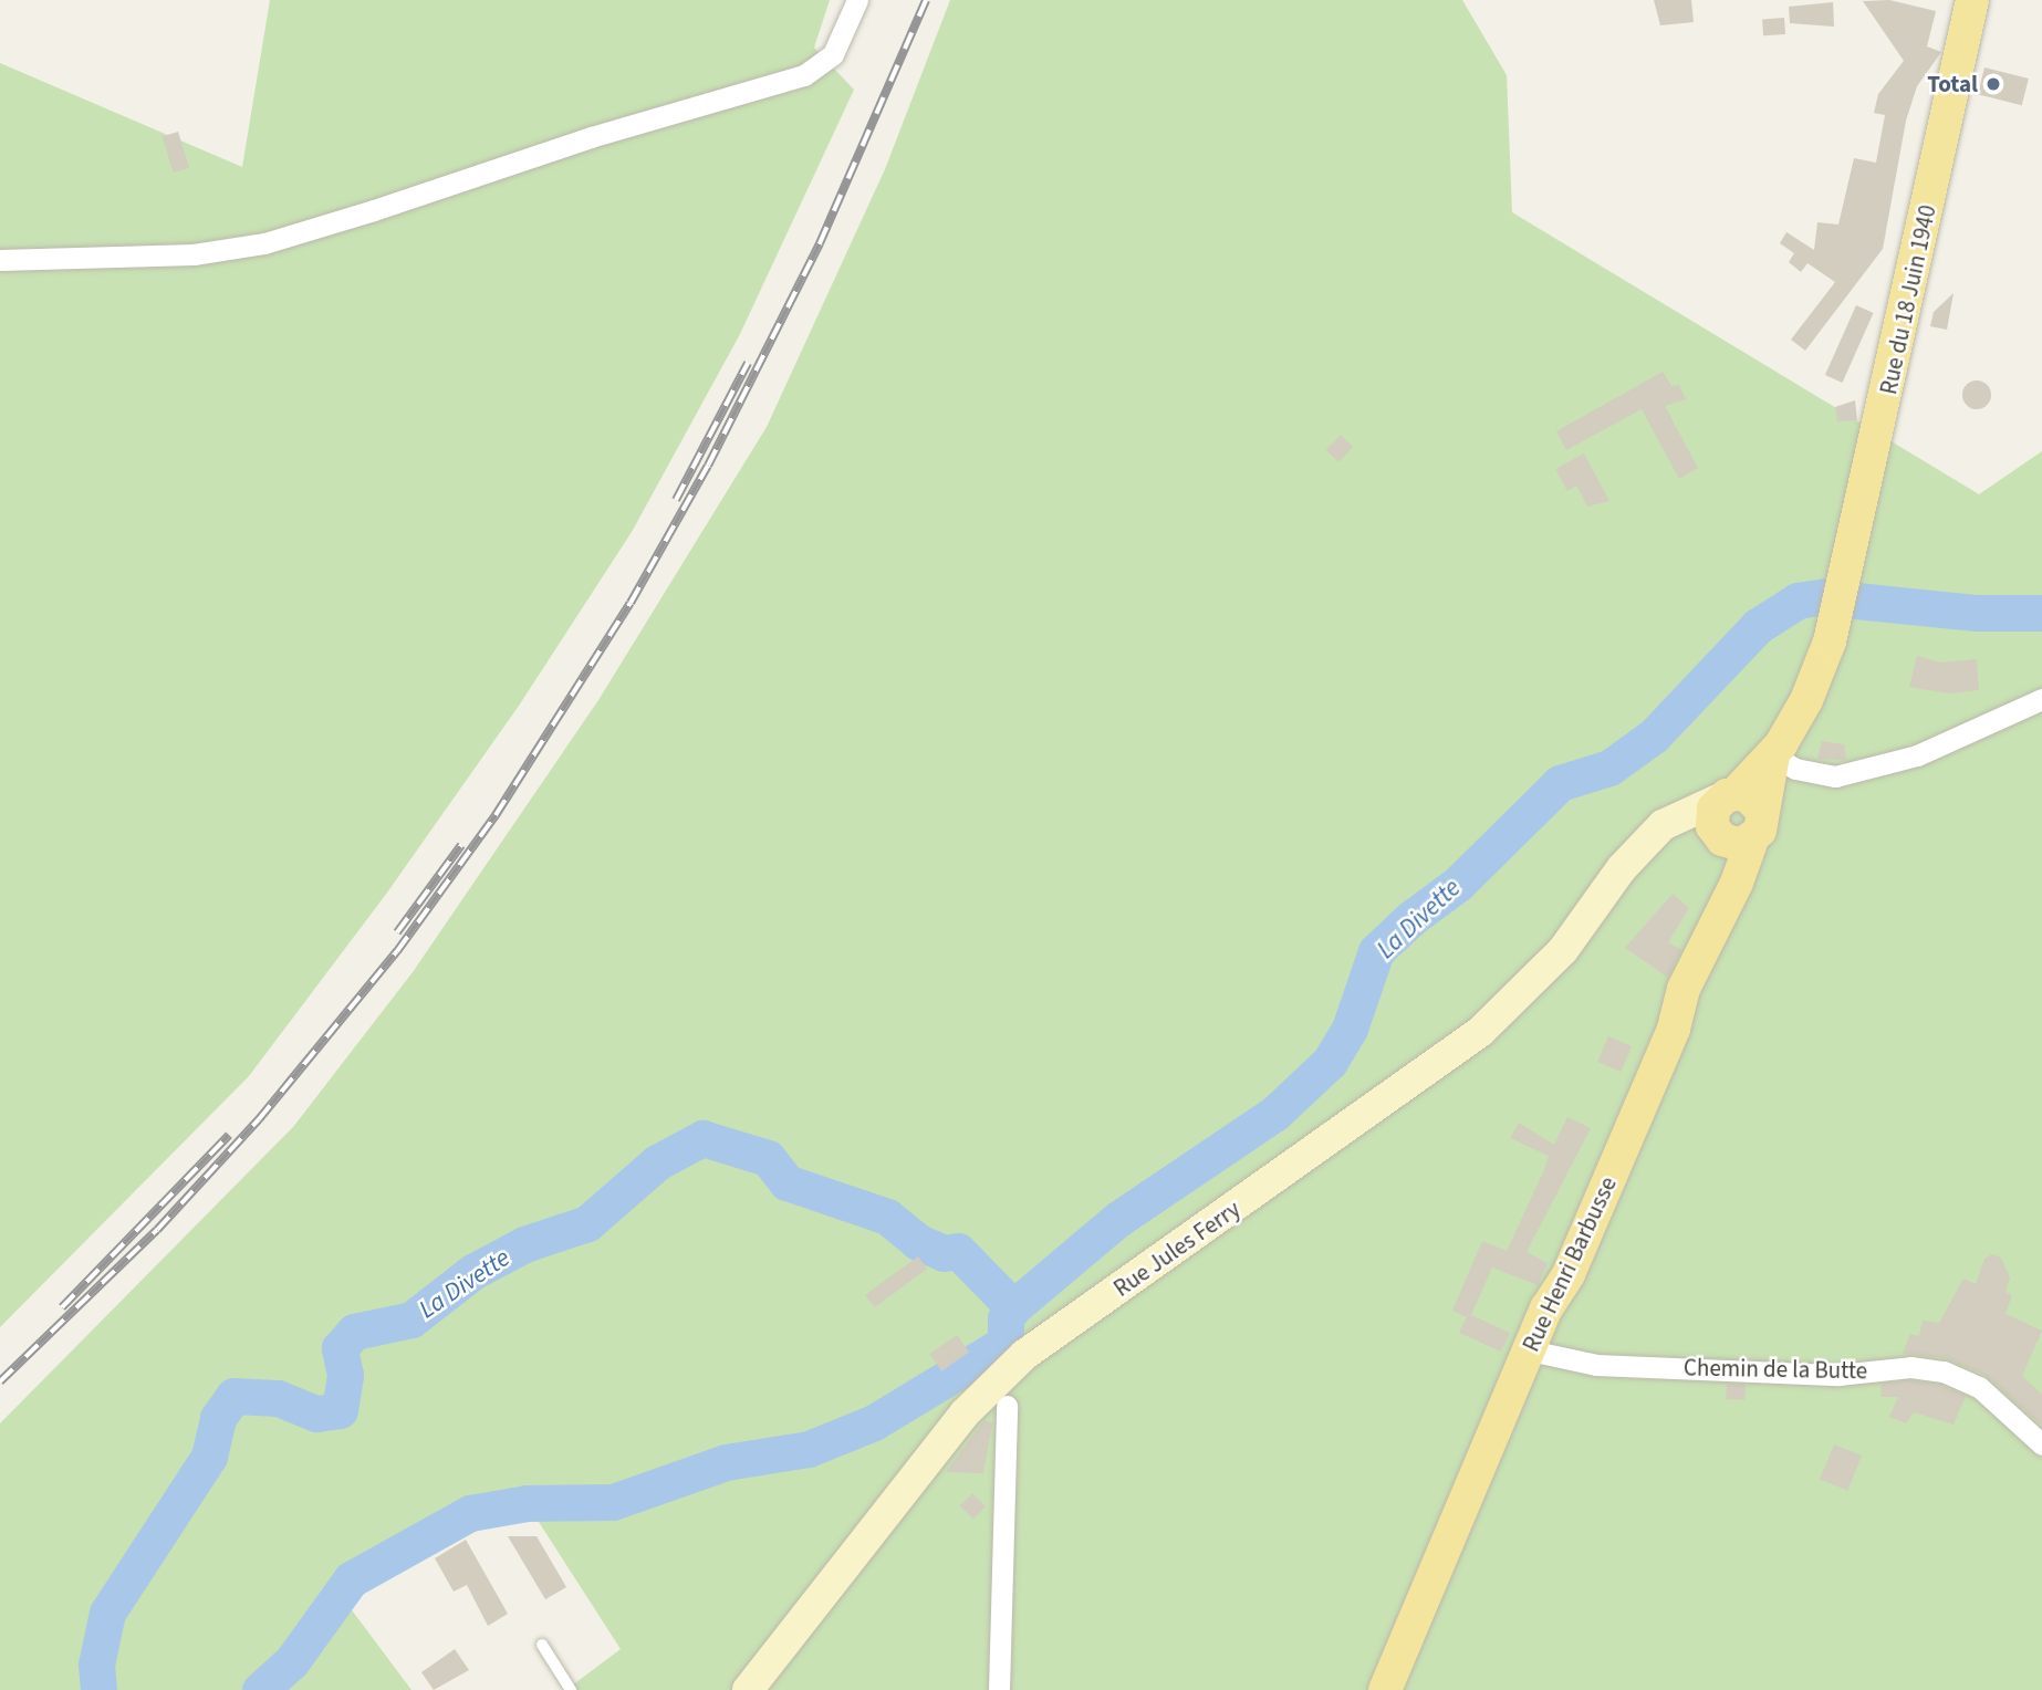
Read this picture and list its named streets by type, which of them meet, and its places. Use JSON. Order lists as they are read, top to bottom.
{
  "streets": {
    "main road": ["Rue du 18 Juin 1940", "Rue Jules Ferry", "Rue Henri Barbusse"],
    "street": ["Chemin de la Butte"]
  },
  "crossings": [
    ["Rue du 18 Juin 1940", "Rue Jules Ferry"],
    ["Rue du 18 Juin 1940", "Rue Henri Barbusse"],
    ["Rue Jules Ferry", "Rue Henri Barbusse"],
    ["Rue Henri Barbusse", "Chemin de la Butte"]
  ],
  "water": ["La Divette"],
  "places": ["Total"]
}
